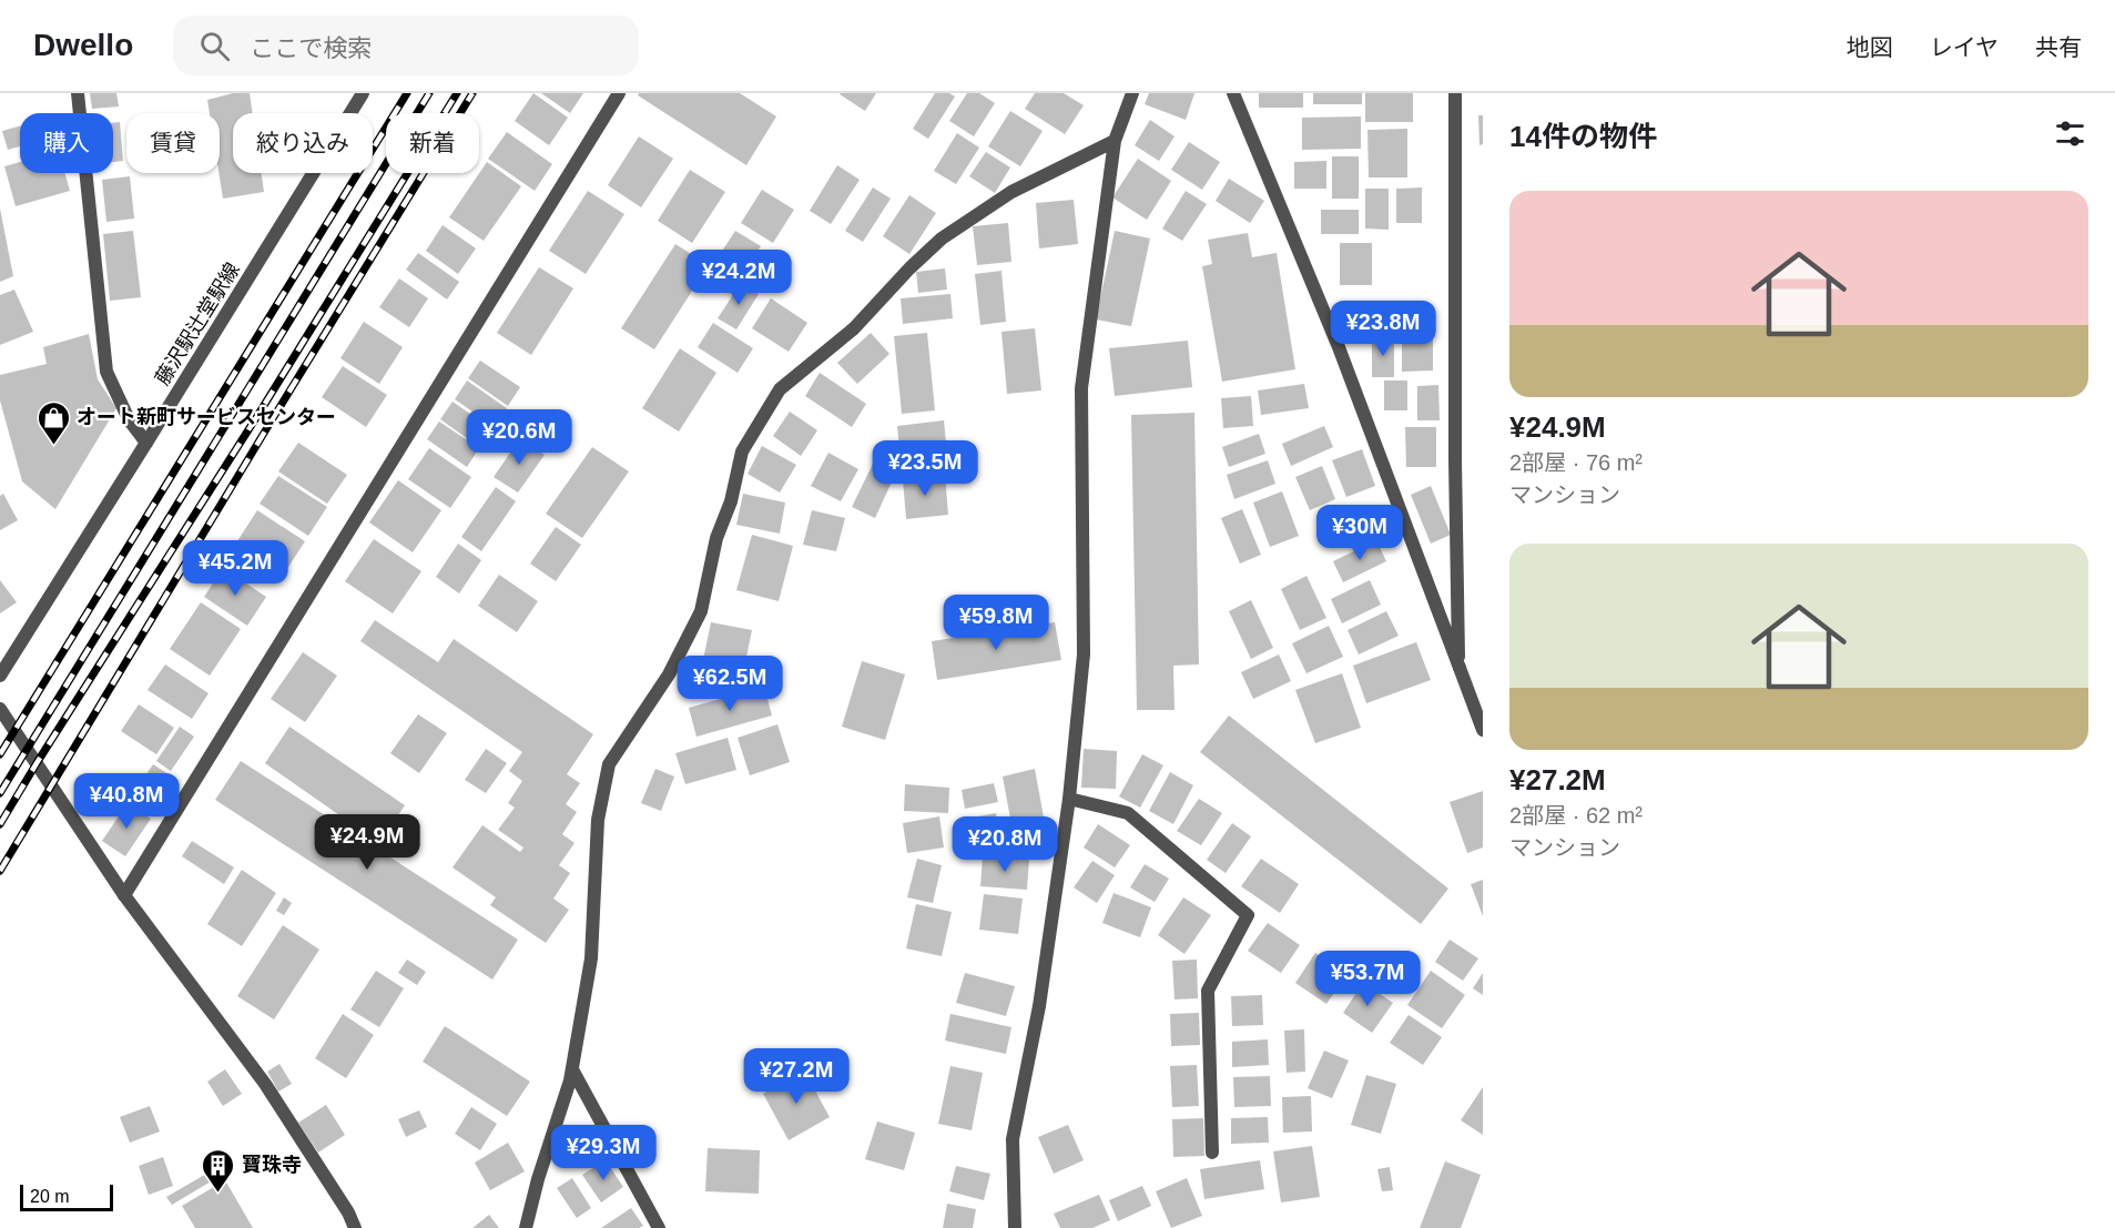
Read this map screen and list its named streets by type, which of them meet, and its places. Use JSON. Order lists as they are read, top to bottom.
{
  "streets": {
    "street": ["藤沢駅辻堂駅線"]
  },
  "places": {
    "shop": ["オート新町サービスセンター"],
    "building": ["寶珠寺"]
  },
  "scale_bar": "20 m",
  "page": {
    "header": "Dwello",
    "search": "ここで検索",
    "nav": ["地図", "レイヤ", "共有"],
    "heading": "14件の物件",
    "chip": [
      "購入",
      "賃貸",
      "絞り込み",
      "新着"
    ],
    "list": [
      {
        "name": "¥24.9M",
        "note": "2部屋 · 76 m² · マンション"
      },
      {
        "name": "¥27.2M",
        "note": "2部屋 · 62 m² · マンション"
      }
    ],
    "price": [
      "¥24.2M",
      "¥23.8M",
      "¥20.6M",
      "¥23.5M",
      "¥30M",
      "¥45.2M",
      "¥59.8M",
      "¥62.5M",
      "¥40.8M",
      "¥24.9M",
      "¥20.8M",
      "¥53.7M",
      "¥27.2M",
      "¥29.3M"
    ],
    "scale": "20 m"
  }
}
